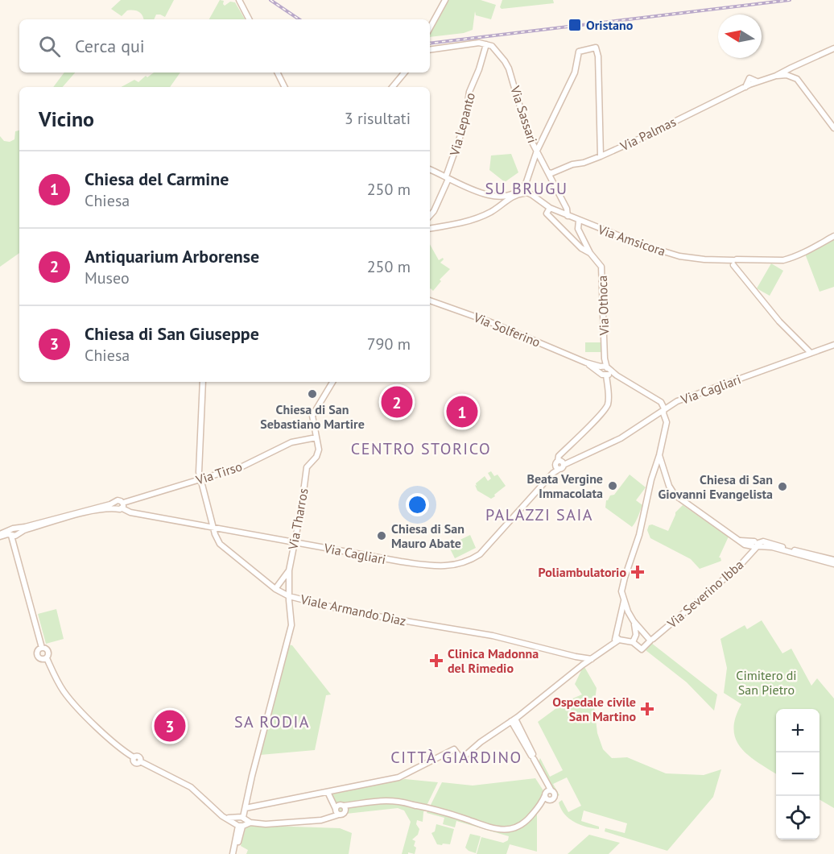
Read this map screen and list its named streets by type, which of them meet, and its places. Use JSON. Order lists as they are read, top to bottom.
{
  "streets": {
    "street": [
      "Via Sassari",
      "Via Lepanto",
      "Via Palmas",
      "Via Amsicora",
      "Via Othoca",
      "Via Solferino",
      "Via Cagliari",
      "Via Tirso",
      "Via Tharros",
      "Via Severino Ibba",
      "Viale Armando Diaz"
    ]
  },
  "crossings": [
    ["Via Sassari", "Via Lepanto"],
    ["Via Sassari", "Via Palmas"],
    ["Via Sassari", "Via Amsicora"],
    ["Via Amsicora", "Via Othoca"],
    ["Via Othoca", "Via Solferino"],
    ["Via Cagliari", "Via Tirso"],
    ["Via Cagliari", "Via Tharros"],
    ["Via Cagliari", "Viale Armando Diaz"],
    ["Via Tirso", "Via Tharros"],
    ["Via Tirso", "Viale Armando Diaz"],
    ["Via Tharros", "Viale Armando Diaz"]
  ],
  "districts": [
    "SU BRUGU",
    "CENTRO STORICO",
    "PALAZZI SAIA",
    "SA RODIA",
    "CITTÀ GIARDINO"
  ],
  "parks": ["Cimitero di San Pietro"],
  "places": {
    "transit": ["Oristano"],
    "other": [
      "Chiesa di San Sebastiano Martire",
      "Beata Vergine Immacolata",
      "Chiesa di San Giovanni Evangelista",
      "Chiesa di San Mauro Abate"
    ],
    "health": ["Poliambulatorio", "Clinica Madonna del Rimedio", "Ospedale civile San Martino"]
  },
  "north": "left",
  "page": {
    "search": "Cerca qui",
    "heading": ["Vicino", "3 risultati"],
    "list": [
      {
        "mark": "1",
        "name": "Chiesa del Carmine",
        "note": "Chiesa",
        "value": "250 m"
      },
      {
        "mark": "2",
        "name": "Antiquarium Arborense",
        "note": "Museo",
        "value": "250 m"
      },
      {
        "mark": "3",
        "name": "Chiesa di San Giuseppe",
        "note": "Chiesa",
        "value": "790 m"
      }
    ],
    "pins": ["2", "1", "3"],
    "map_buttons": ["+", "−"]
  }
}
